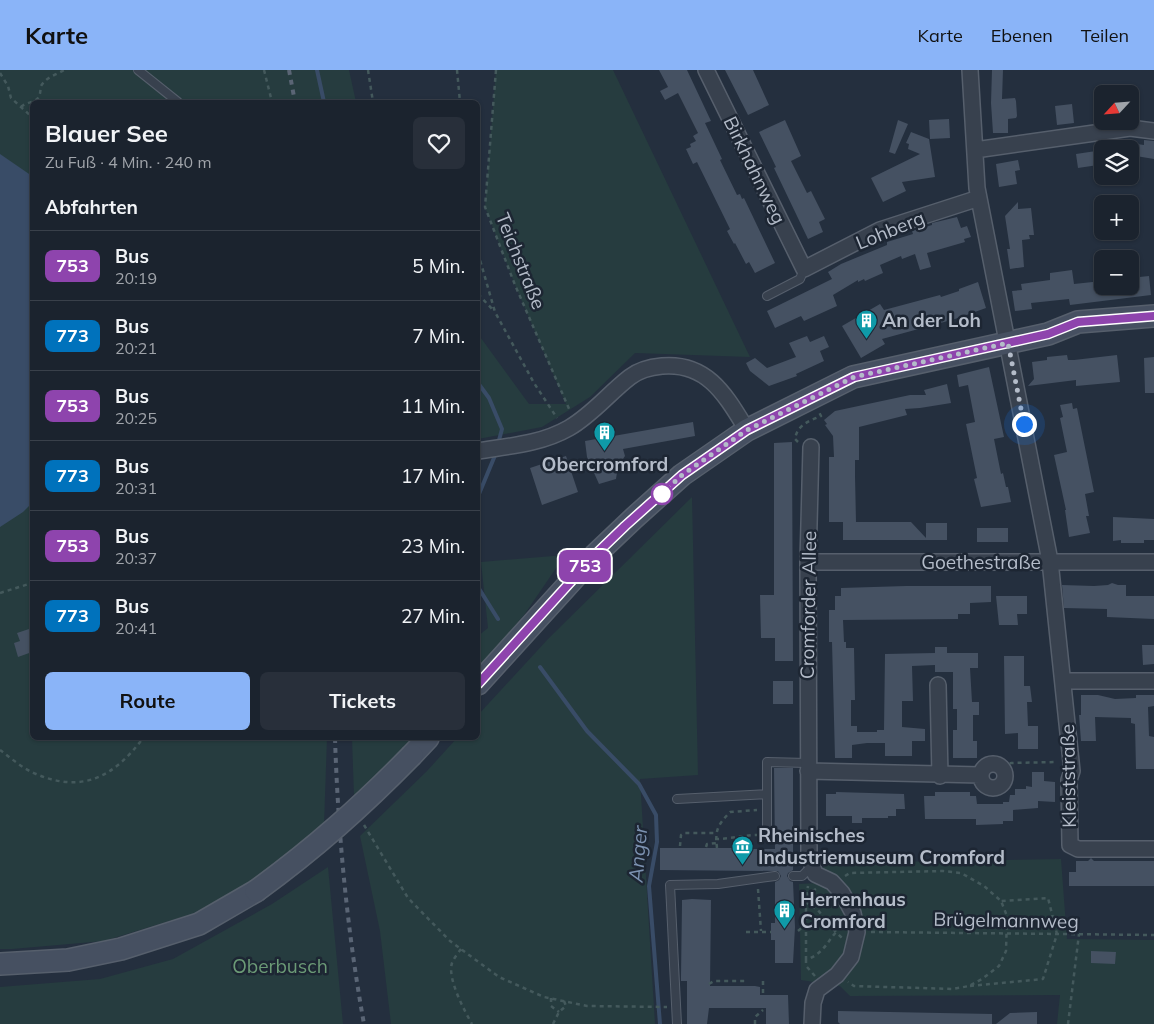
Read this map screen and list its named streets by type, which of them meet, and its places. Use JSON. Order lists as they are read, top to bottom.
{
  "streets": {
    "street": [
      "Birkhahnweg",
      "Lohberg",
      "Goethestraße",
      "Cromforder Allee",
      "Kleiststraße"
    ],
    "path": ["Teichstraße", "Brügelmannweg"]
  },
  "crossings": [
    ["Birkhahnweg", "Lohberg"],
    ["Goethestraße", "Cromforder Allee"],
    ["Goethestraße", "Kleiststraße"],
    ["Cromforder Allee", "Brügelmannweg"]
  ],
  "water": ["Anger"],
  "parks": ["Oberbusch"],
  "places": {
    "building": ["An der Loh", "Obercromford", "Herrenhaus Cromford"],
    "museum": ["Rheinisches Industriemuseum Cromford"]
  },
  "lines": ["bus line 753"],
  "north": "bottom left",
  "page": {
    "header": "Karte",
    "nav": ["Karte", "Ebenen", "Teilen"],
    "on_map": "753",
    "map_buttons": ["+", "−"],
    "heading": [
      ["Blauer See", "Zu Fuß · 4 Min. · 240 m"],
      "Abfahrten"
    ],
    "list": [
      {
        "mark": "753",
        "name": "Bus",
        "note": "20:19",
        "value": "5 Min."
      },
      {
        "mark": "773",
        "name": "Bus",
        "note": "20:21",
        "value": "7 Min."
      },
      {
        "mark": "753",
        "name": "Bus",
        "note": "20:25",
        "value": "11 Min."
      },
      {
        "mark": "773",
        "name": "Bus",
        "note": "20:31",
        "value": "17 Min."
      },
      {
        "mark": "753",
        "name": "Bus",
        "note": "20:37",
        "value": "23 Min."
      },
      {
        "mark": "773",
        "name": "Bus",
        "note": "20:41",
        "value": "27 Min."
      }
    ],
    "buttons": ["Route", "Tickets"]
  }
}
